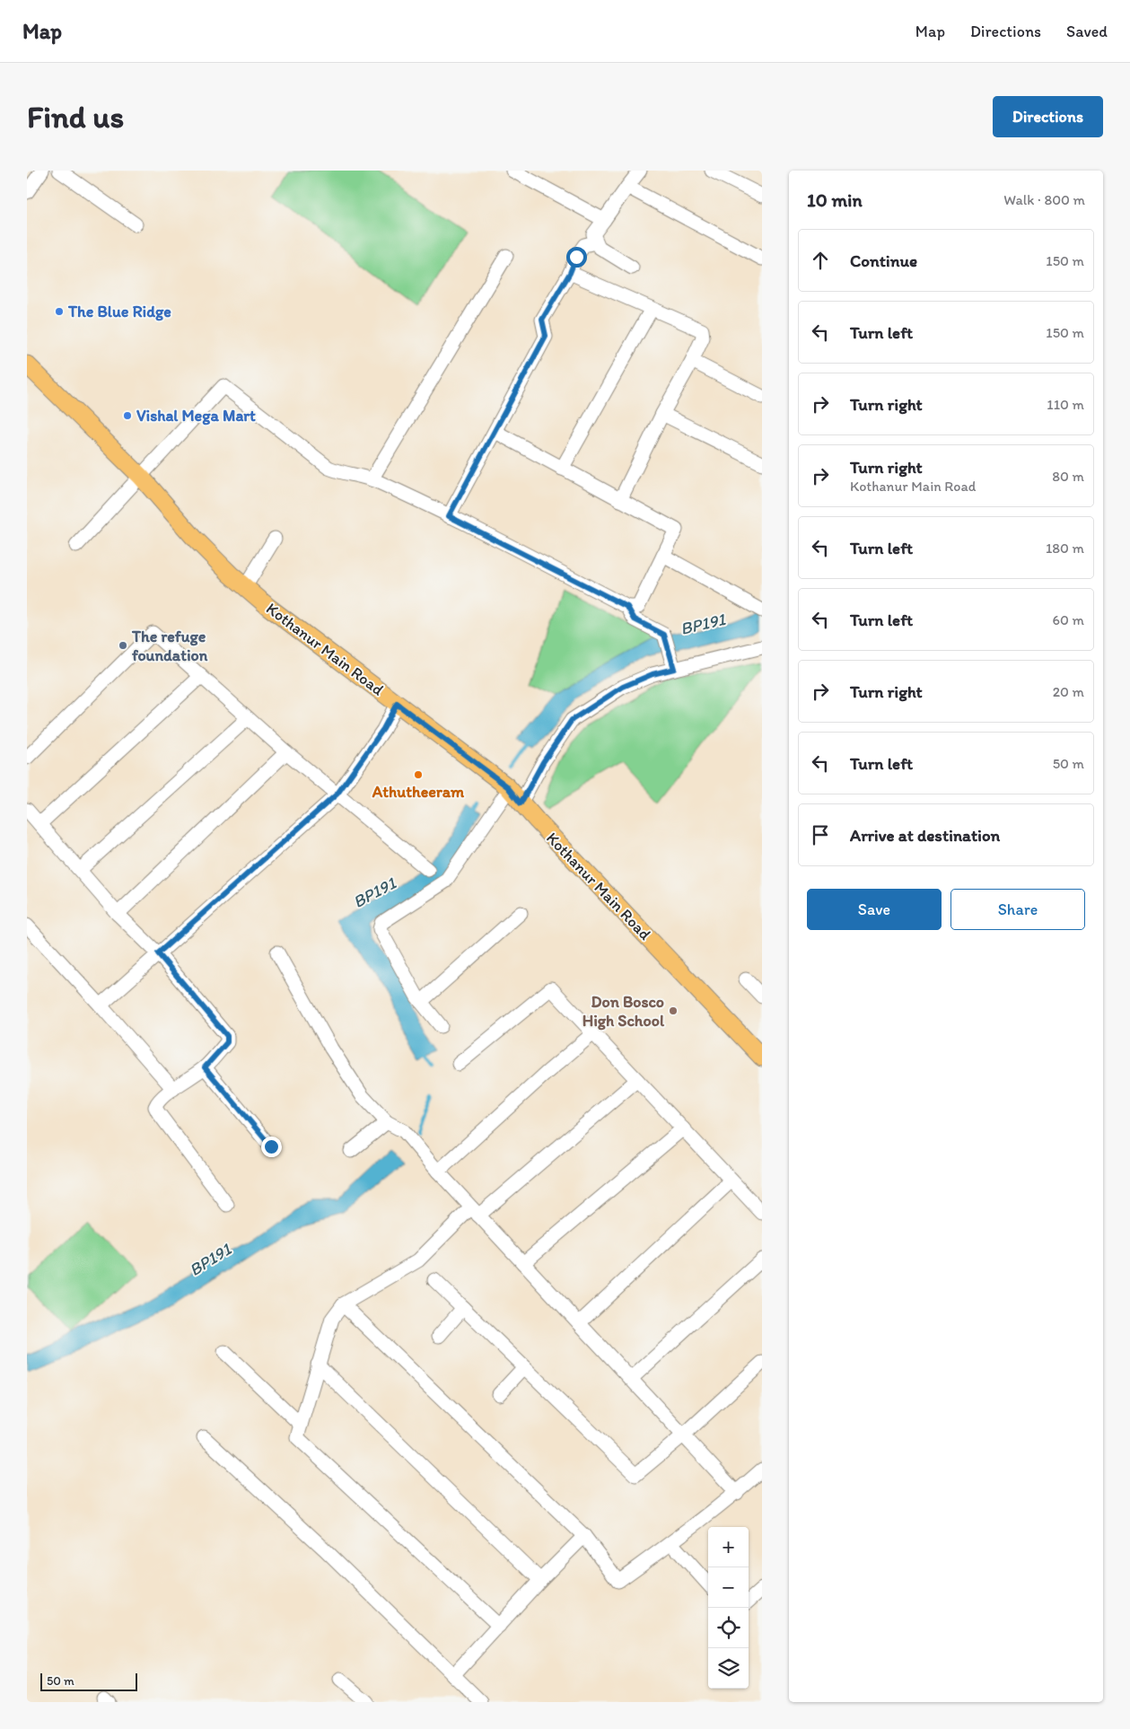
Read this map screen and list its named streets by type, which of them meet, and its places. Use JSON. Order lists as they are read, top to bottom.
{
  "streets": {
    "main road": ["Kothanur Main Road"]
  },
  "water": ["BP191"],
  "places": [
    "The Blue Ridge",
    "Vishal Mega Mart",
    "The refuge foundation",
    "Athutheeram",
    "Don Bosco High School"
  ],
  "scale_bar": "50 m",
  "page": {
    "header": "Map",
    "nav": ["Map", "Directions", "Saved"],
    "buttons": [
      "Directions",
      ["Save", "Share"]
    ],
    "title": "Find us",
    "heading": ["10 min", "Walk · 800 m"],
    "list": [
      ["Continue", "150 m"],
      ["Turn left", "150 m"],
      ["Turn right", "110 m"],
      ["Turn right", "Kothanur Main Road", "80 m"],
      ["Turn left", "180 m"],
      ["Turn left", "60 m"],
      ["Turn right", "20 m"],
      ["Turn left", "50 m"],
      "Arrive at destination"
    ],
    "map_buttons": ["+", "−"],
    "scale": "50 m"
  }
}
